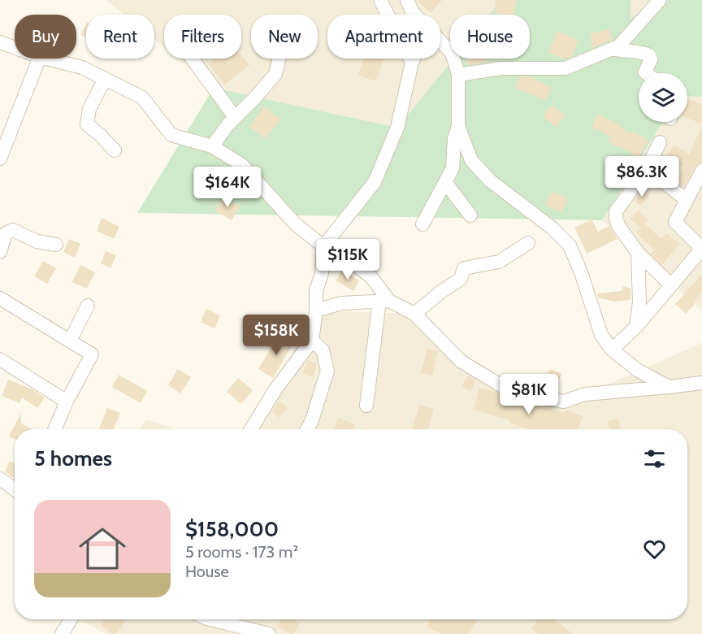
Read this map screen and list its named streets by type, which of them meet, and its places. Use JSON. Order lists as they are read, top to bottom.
{
  "page": {
    "chip": [
      "Buy",
      "Rent",
      "Filters",
      "New",
      "Apartment",
      "House"
    ],
    "price": [
      "$86.3K",
      "$164K",
      "$115K",
      "$158K",
      "$81K"
    ],
    "heading": "5 homes",
    "list": [
      {
        "name": "$158,000",
        "note": "5 rooms · 173 m² · House"
      }
    ]
  }
}
